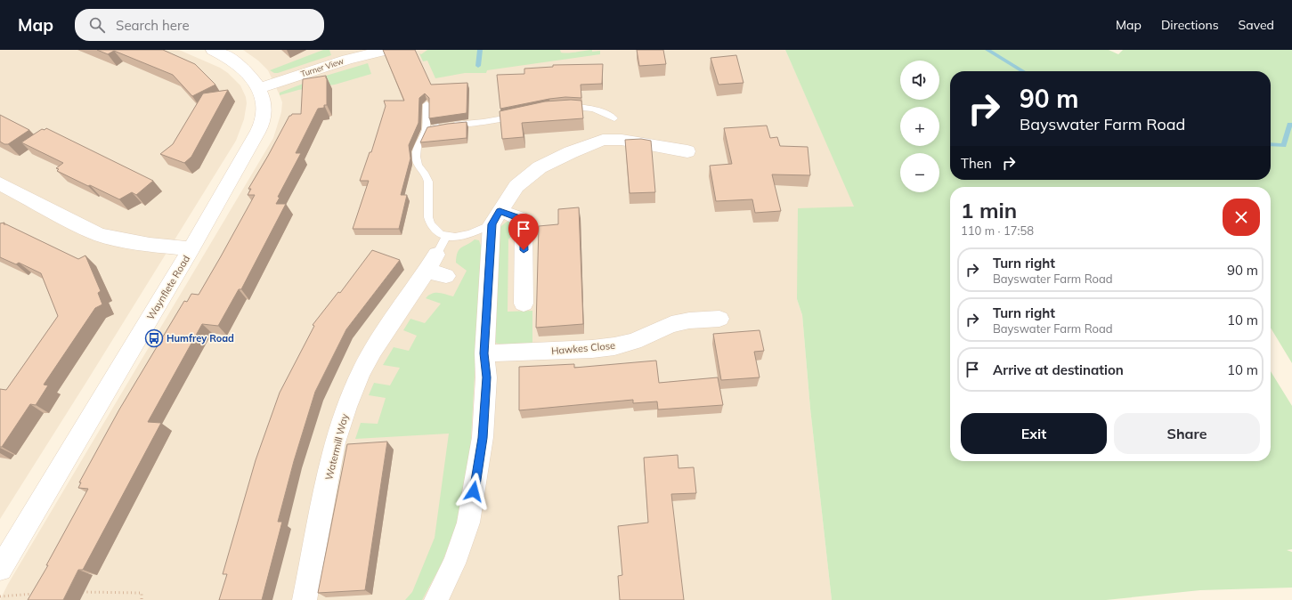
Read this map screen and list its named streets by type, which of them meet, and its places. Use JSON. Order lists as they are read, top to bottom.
{
  "streets": {
    "street": [
      "Turner View",
      "Waynflete Road",
      "Hawkes Close",
      "Watermill Way"
    ]
  },
  "crossings": [
    ["Turner View", "Waynflete Road"]
  ],
  "places": {
    "bus stop": ["Humfrey Road"]
  },
  "page": {
    "header": "Map",
    "search": "Search here",
    "nav": ["Map", "Directions", "Saved"],
    "map_buttons": ["+", "−"],
    "turn": ["90 m", "Bayswater Farm Road"],
    "then": "Then",
    "heading": ["1 min", "110 m · 17:58"],
    "list": [
      {
        "name": "Turn right",
        "note": "Bayswater Farm Road",
        "value": "90 m"
      },
      {
        "name": "Turn right",
        "note": "Bayswater Farm Road",
        "value": "10 m"
      },
      {
        "name": "Arrive at destination",
        "value": "10 m"
      }
    ],
    "buttons": ["Exit", "Share"]
  }
}
